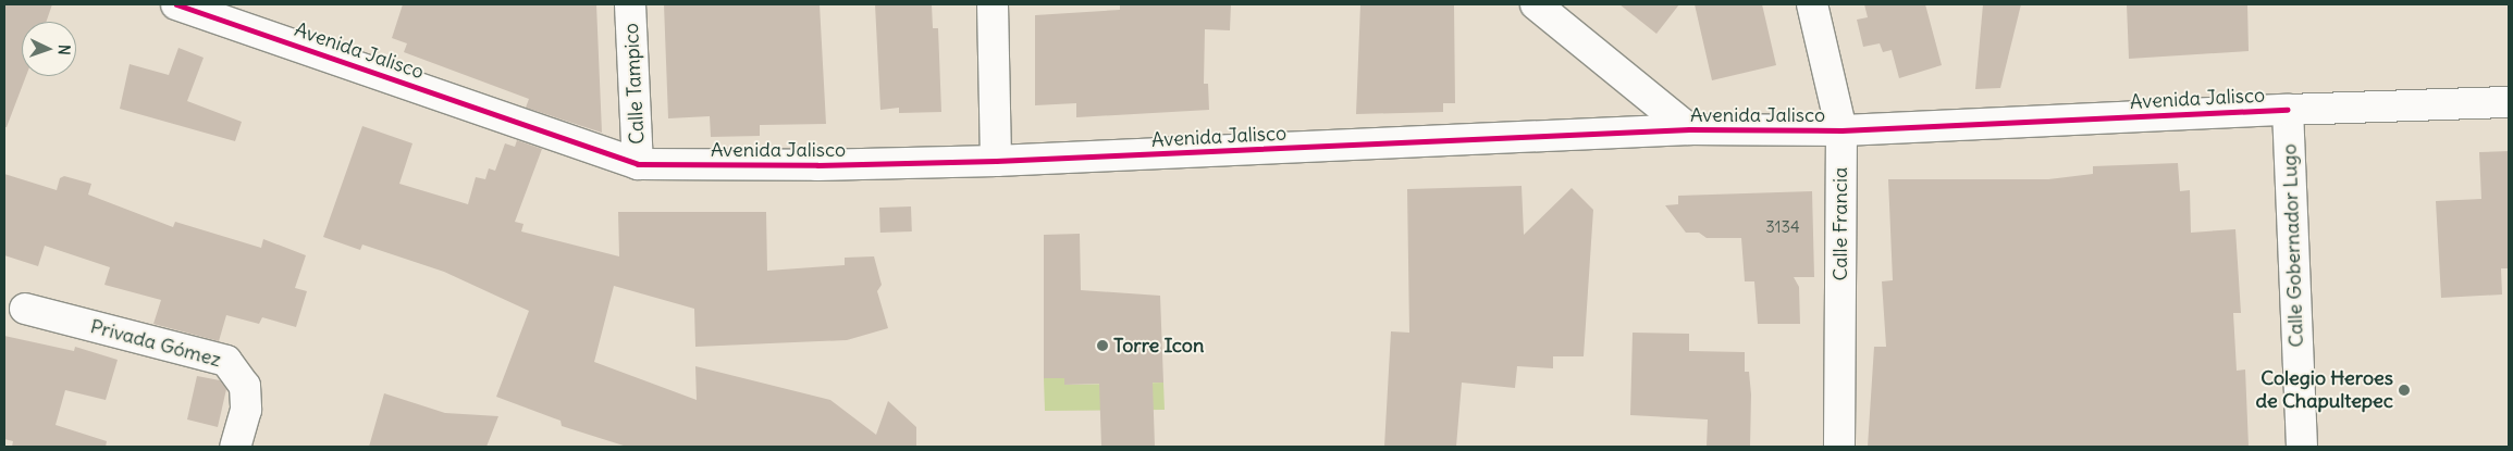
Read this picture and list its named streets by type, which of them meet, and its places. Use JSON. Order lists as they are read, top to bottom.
{
  "streets": {
    "street": [
      "Avenida Jalisco",
      "Calle Tampico",
      "Calle Francia",
      "Calle Gobernador Lugo",
      "Privada Gómez"
    ]
  },
  "crossings": [
    ["Avenida Jalisco", "Calle Tampico"],
    ["Avenida Jalisco", "Calle Francia"],
    ["Avenida Jalisco", "Calle Gobernador Lugo"]
  ],
  "places": ["Torre Icon", "Colegio Heroes de Chapultepec"],
  "house_numbers": ["3134"],
  "north": "right"
}
